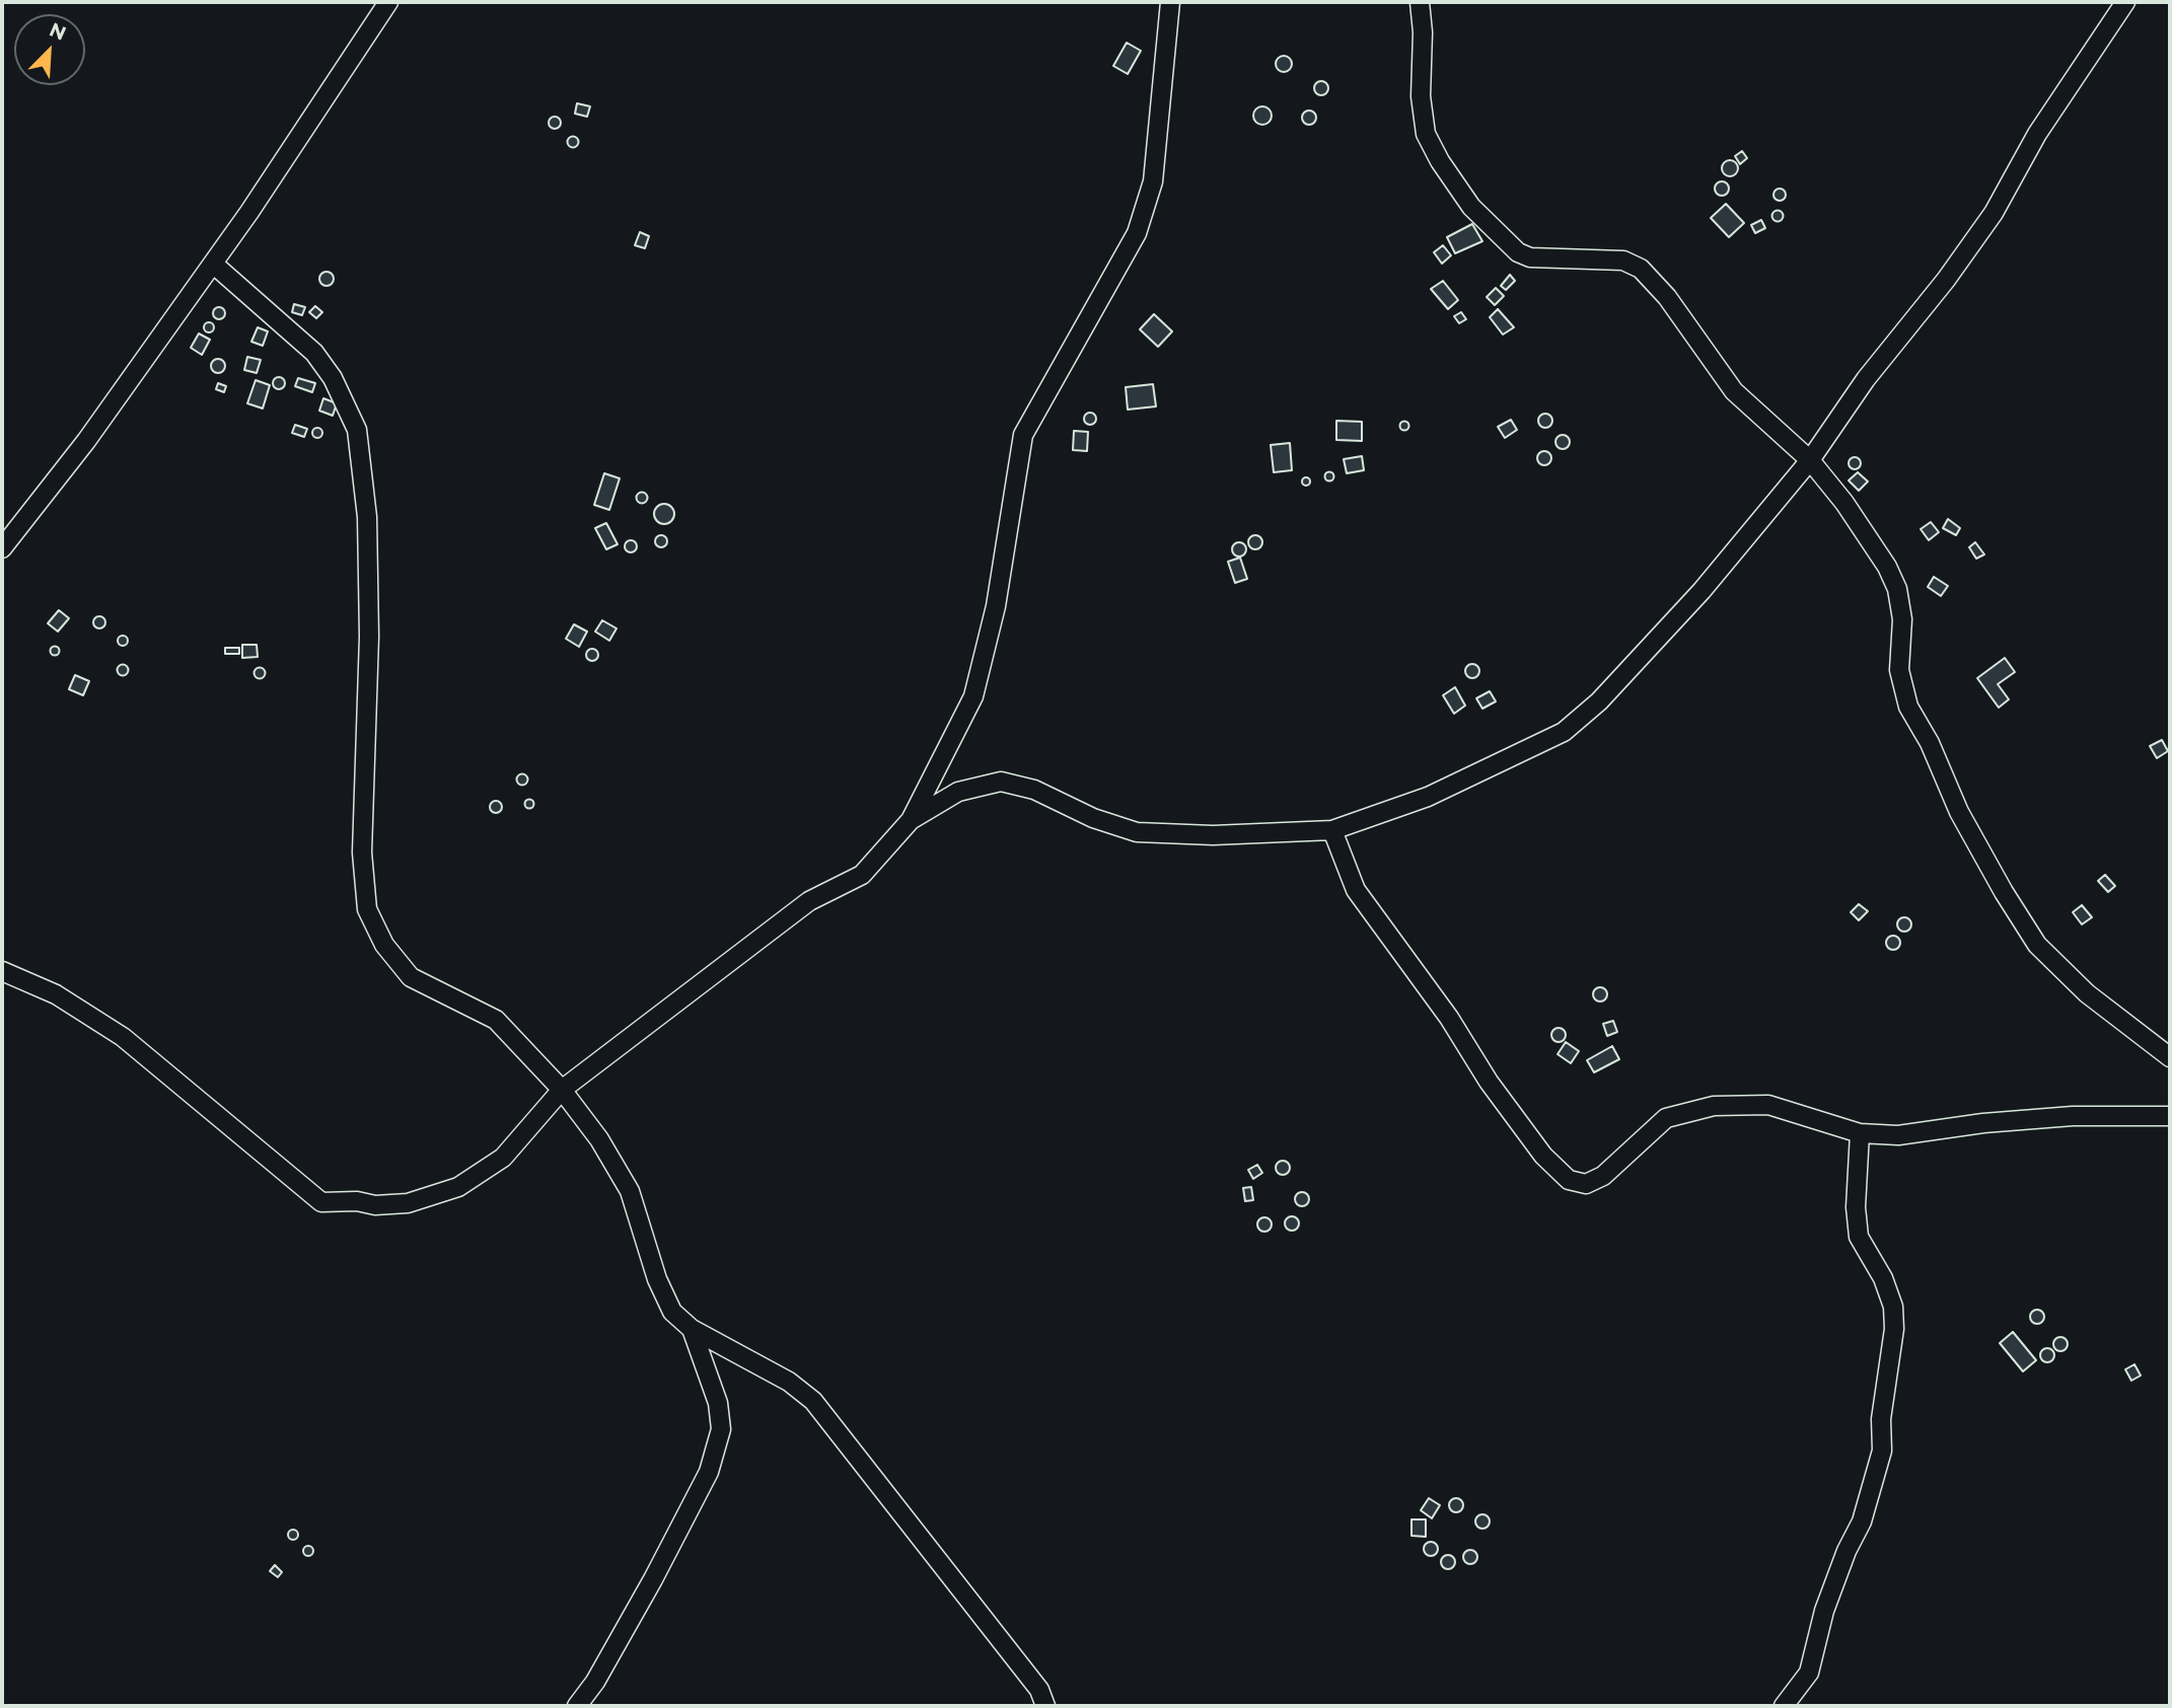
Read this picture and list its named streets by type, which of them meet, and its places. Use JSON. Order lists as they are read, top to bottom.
{
  "north": "top right"
}
